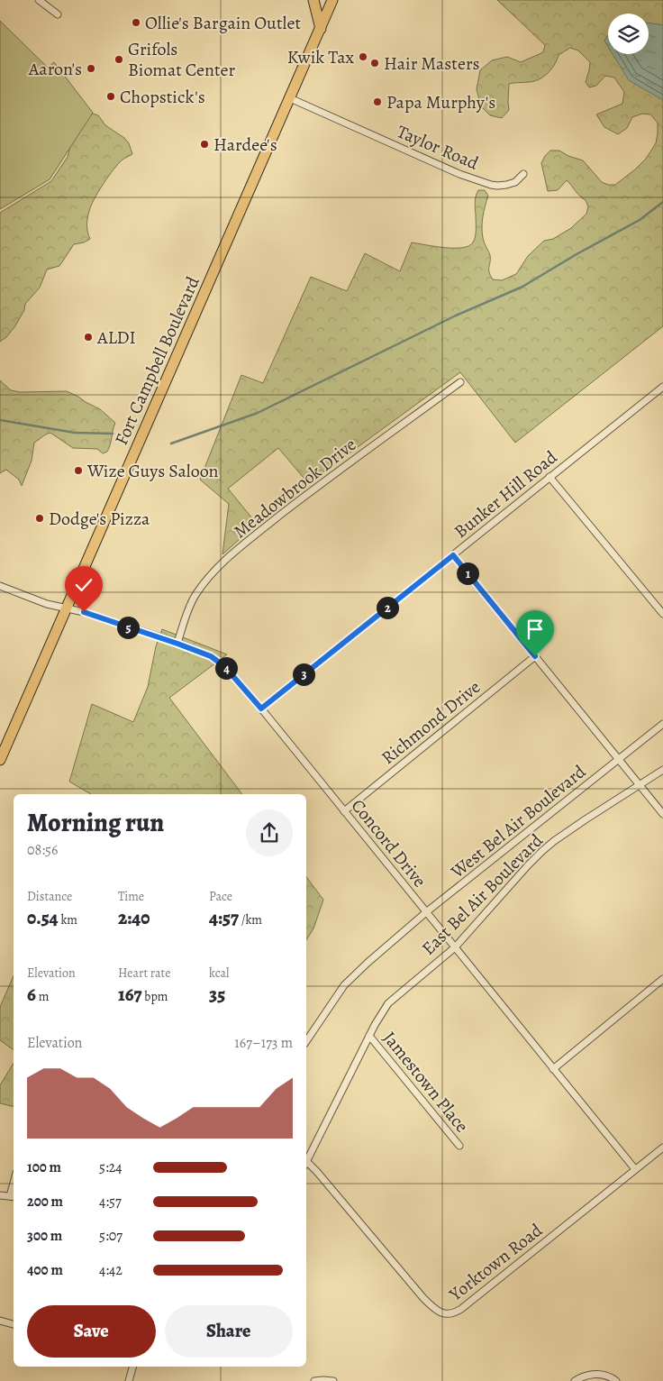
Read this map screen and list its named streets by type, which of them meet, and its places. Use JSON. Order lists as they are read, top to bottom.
{
  "streets": {
    "highway": ["Fort Campbell Boulevard"],
    "street": [
      "Taylor Road",
      "Meadowbrook Drive",
      "Bunker Hill Road",
      "Richmond Drive",
      "West Bel Air Boulevard",
      "Concord Drive",
      "East Bel Air Boulevard",
      "Jamestown Place",
      "Yorktown Road"
    ]
  },
  "crossings": [
    ["Taylor Road", "Fort Campbell Boulevard"],
    ["Fort Campbell Boulevard", "Concord Drive"],
    ["Meadowbrook Drive", "Concord Drive"],
    ["Bunker Hill Road", "Concord Drive"],
    ["Richmond Drive", "Concord Drive"],
    ["West Bel Air Boulevard", "Concord Drive"],
    ["Concord Drive", "East Bel Air Boulevard"],
    ["Concord Drive", "Yorktown Road"],
    ["East Bel Air Boulevard", "Jamestown Place"]
  ],
  "places": [
    "Ollie's Bargain Outlet",
    "Kwik Tax",
    "Grifols Biomat Center",
    "Hair Masters",
    "Aaron's",
    "Chopstick's",
    "Papa Murphy's",
    "Hardee's",
    "ALDI",
    "Wize Guys Saloon",
    "Dodge's Pizza"
  ],
  "page": {
    "pins": [
      "1",
      "2",
      "5",
      "4",
      "3"
    ],
    "heading": ["Morning run", "08:56"],
    "stats": [
      ["Distance", "0.54 km"],
      ["Time", "2:40"],
      ["Pace", "4:57 /km"],
      ["Elevation", "6 m"],
      ["Heart rate", "167 bpm"],
      ["kcal", "35"]
    ],
    "chart": ["Elevation", "167–173 m"],
    "list": [
      {
        "name": "100 m",
        "note": "5:24"
      },
      {
        "name": "200 m",
        "note": "4:57"
      },
      {
        "name": "300 m",
        "note": "5:07"
      },
      {
        "name": "400 m",
        "note": "4:42"
      }
    ],
    "buttons": ["Save", "Share"]
  }
}
